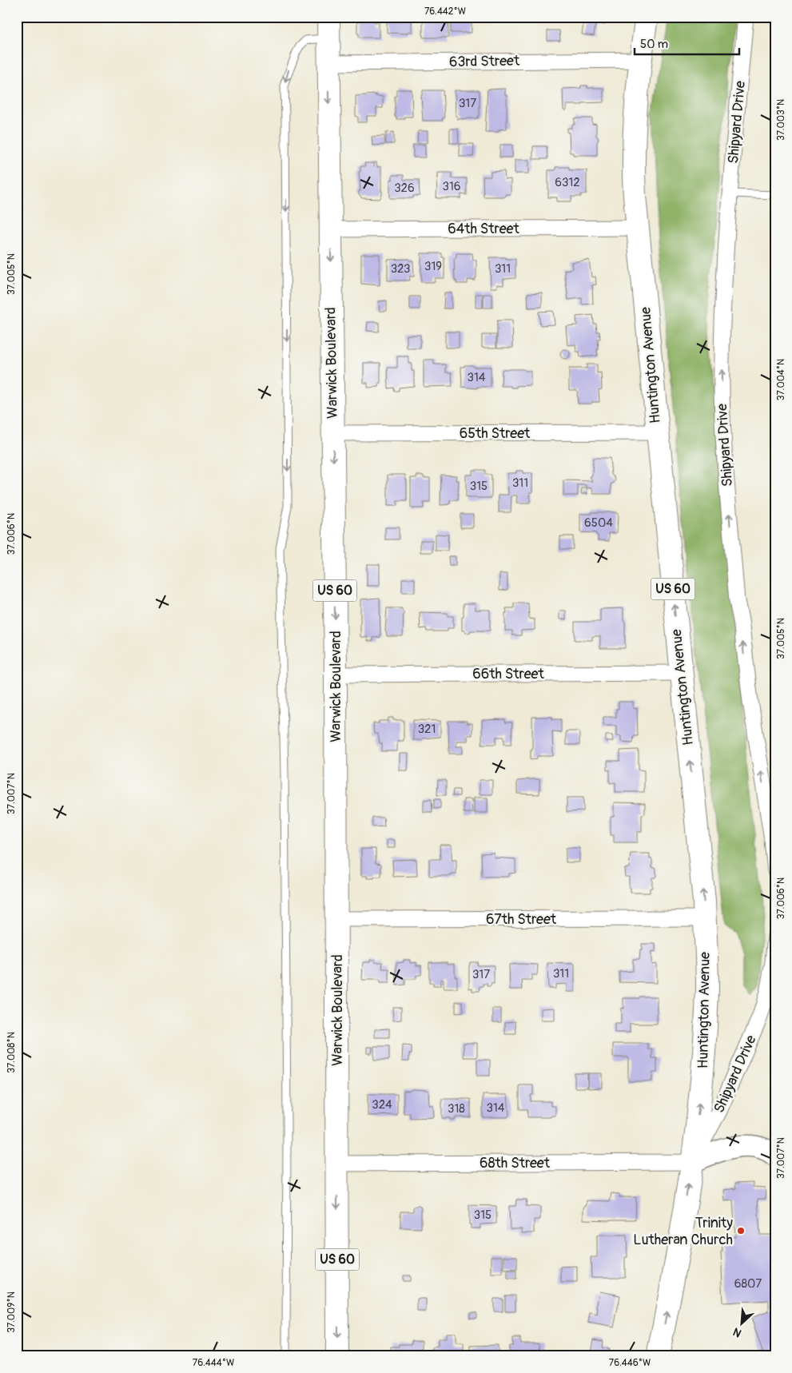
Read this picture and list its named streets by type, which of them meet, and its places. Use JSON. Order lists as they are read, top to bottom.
{
  "streets": {
    "main road": ["Warwick Boulevard", "Huntington Avenue", "US 60"],
    "street": [
      "63rd Street",
      "Shipyard Drive",
      "64th Street",
      "65th Street",
      "66th Street",
      "67th Street",
      "68th Street"
    ]
  },
  "crossings": [
    ["63rd Street", "Warwick Boulevard"],
    ["63rd Street", "Huntington Avenue"],
    ["Shipyard Drive", "Huntington Avenue"],
    ["Shipyard Drive", "68th Street"],
    ["64th Street", "Warwick Boulevard"],
    ["64th Street", "Huntington Avenue"],
    ["Warwick Boulevard", "65th Street"],
    ["Warwick Boulevard", "66th Street"],
    ["Warwick Boulevard", "67th Street"],
    ["Warwick Boulevard", "68th Street"],
    ["Huntington Avenue", "65th Street"],
    ["Huntington Avenue", "66th Street"],
    ["Huntington Avenue", "67th Street"],
    ["Huntington Avenue", "68th Street"]
  ],
  "one_way": ["Shipyard Drive", "Warwick Boulevard", "Huntington Avenue"],
  "places": ["Trinity Lutheran Church"],
  "house_numbers": [
    "317",
    "6312",
    "316",
    "326",
    "319",
    "323",
    "311",
    "314",
    "311",
    "315",
    "6504",
    "321",
    "311",
    "317",
    "324",
    "314",
    "318",
    "315",
    "6807"
  ],
  "scale_bar": "50 m",
  "north": "bottom left",
  "coordinates": [
    "76.442°W",
    "37.003°N",
    "37.005°N",
    "37.004°N",
    "37.006°N",
    "37.007°N",
    "37.008°N",
    "37.009°N",
    "76.444°W",
    "76.446°W"
  ]
}
